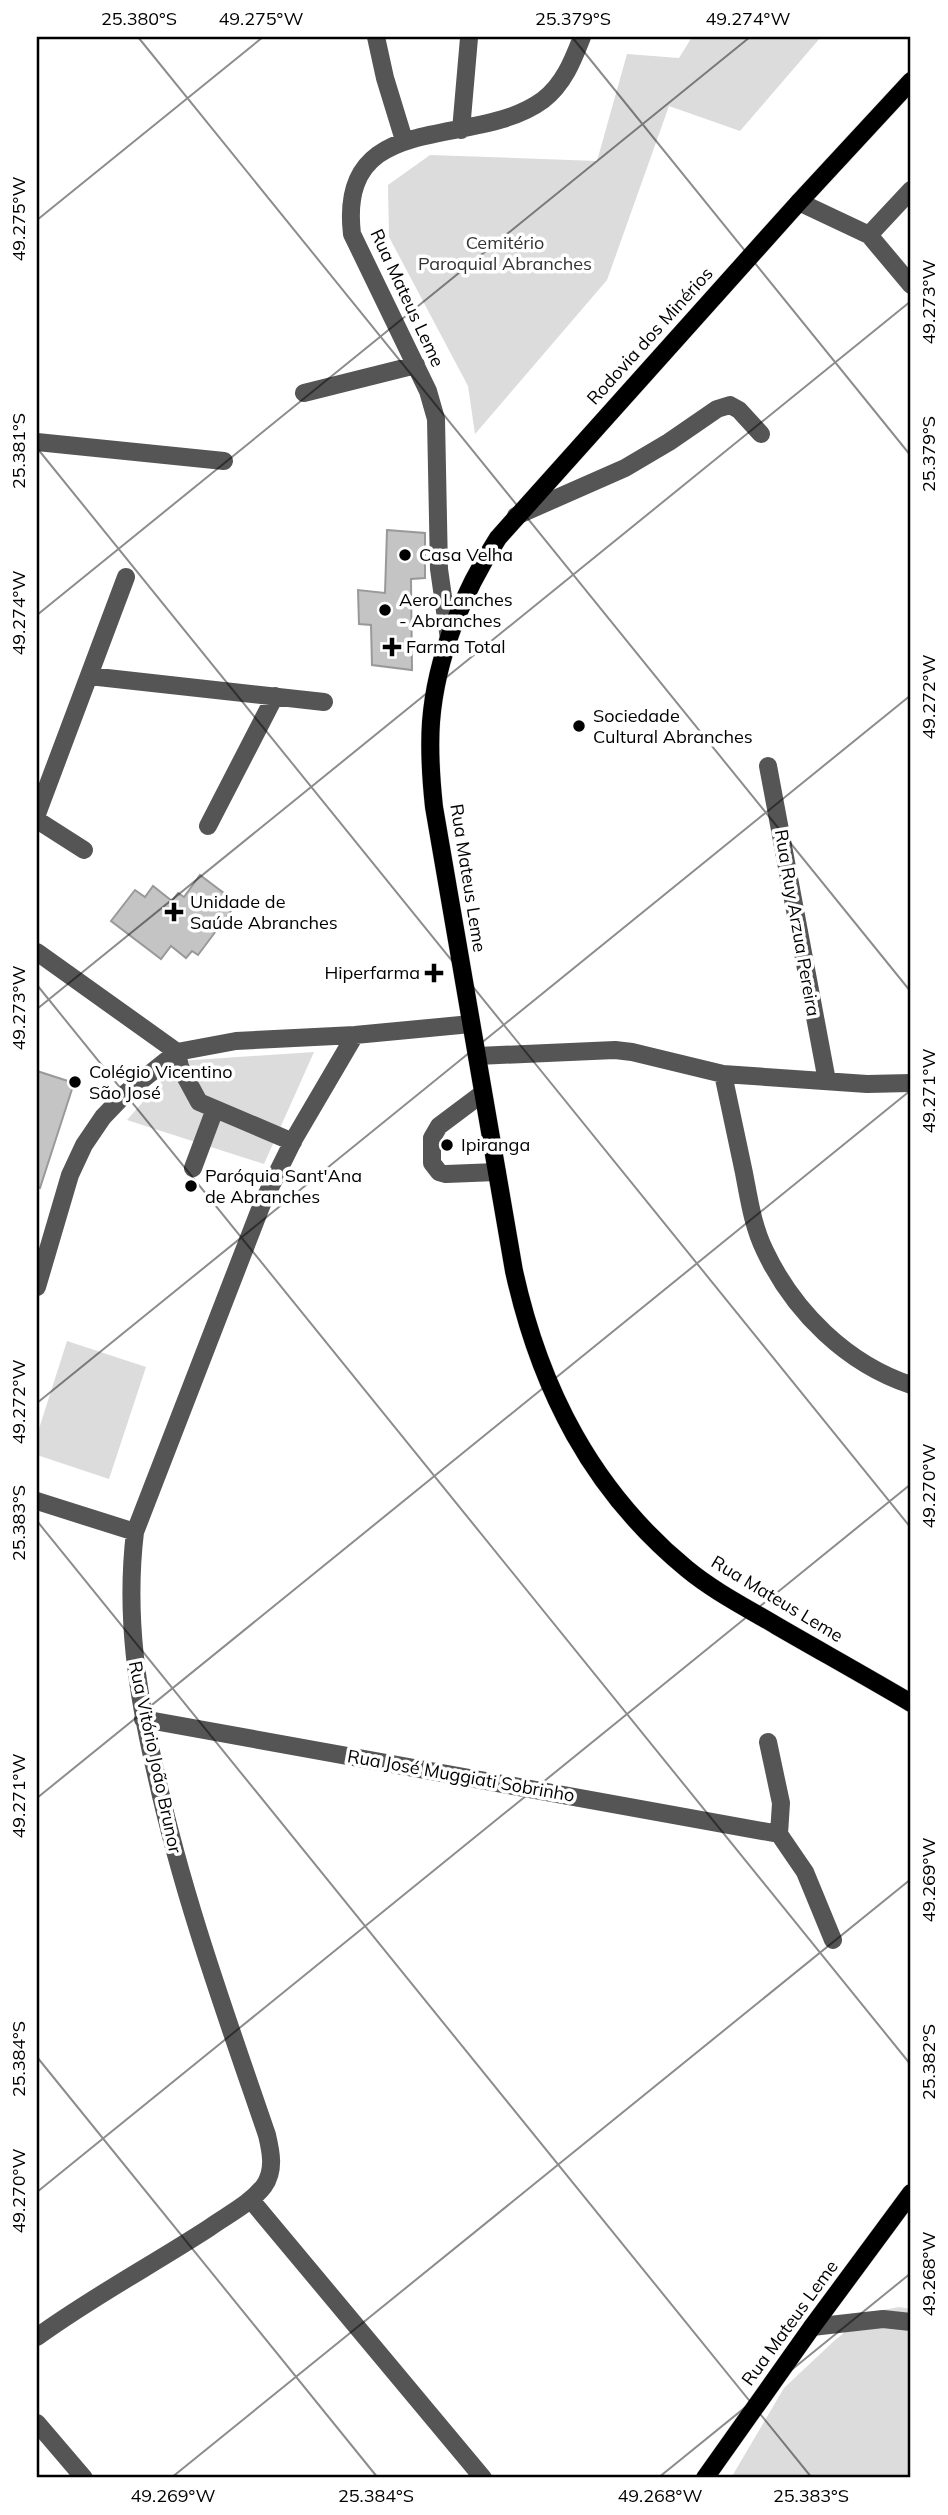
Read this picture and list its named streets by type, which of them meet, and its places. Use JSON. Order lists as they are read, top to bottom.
{
  "streets": {
    "main road": ["Rua Mateus Leme", "Rodovia dos Minérios"],
    "street": ["Rua Ruy Arzua Pereira", "Rua Vitório João Brunor", "Rua José Muggiati Sobrinho"]
  },
  "crossings": [
    ["Rua Mateus Leme", "Rodovia dos Minérios"],
    ["Rua Vitório João Brunor", "Rua José Muggiati Sobrinho"]
  ],
  "parks": ["Cemitério Paroquial Abranches"],
  "places": {
    "other": [
      "Casa Velha",
      "Aero Lanches - Abranches",
      "Sociedade Cultural Abranches",
      "Colégio Vicentino São José",
      "Ipiranga",
      "Paróquia Sant'Ana de Abranches"
    ],
    "health": ["Farma Total", "Unidade de Saúde Abranches", "Hiperfarma"]
  },
  "coordinates": [
    "25.380°S",
    "49.275°W",
    "25.379°S",
    "49.274°W",
    "49.273°W",
    "25.381°S",
    "49.272°W",
    "49.271°W",
    "49.270°W",
    "25.383°S",
    "49.269°W",
    "25.384°S",
    "25.382°S",
    "49.268°W"
  ]
}
